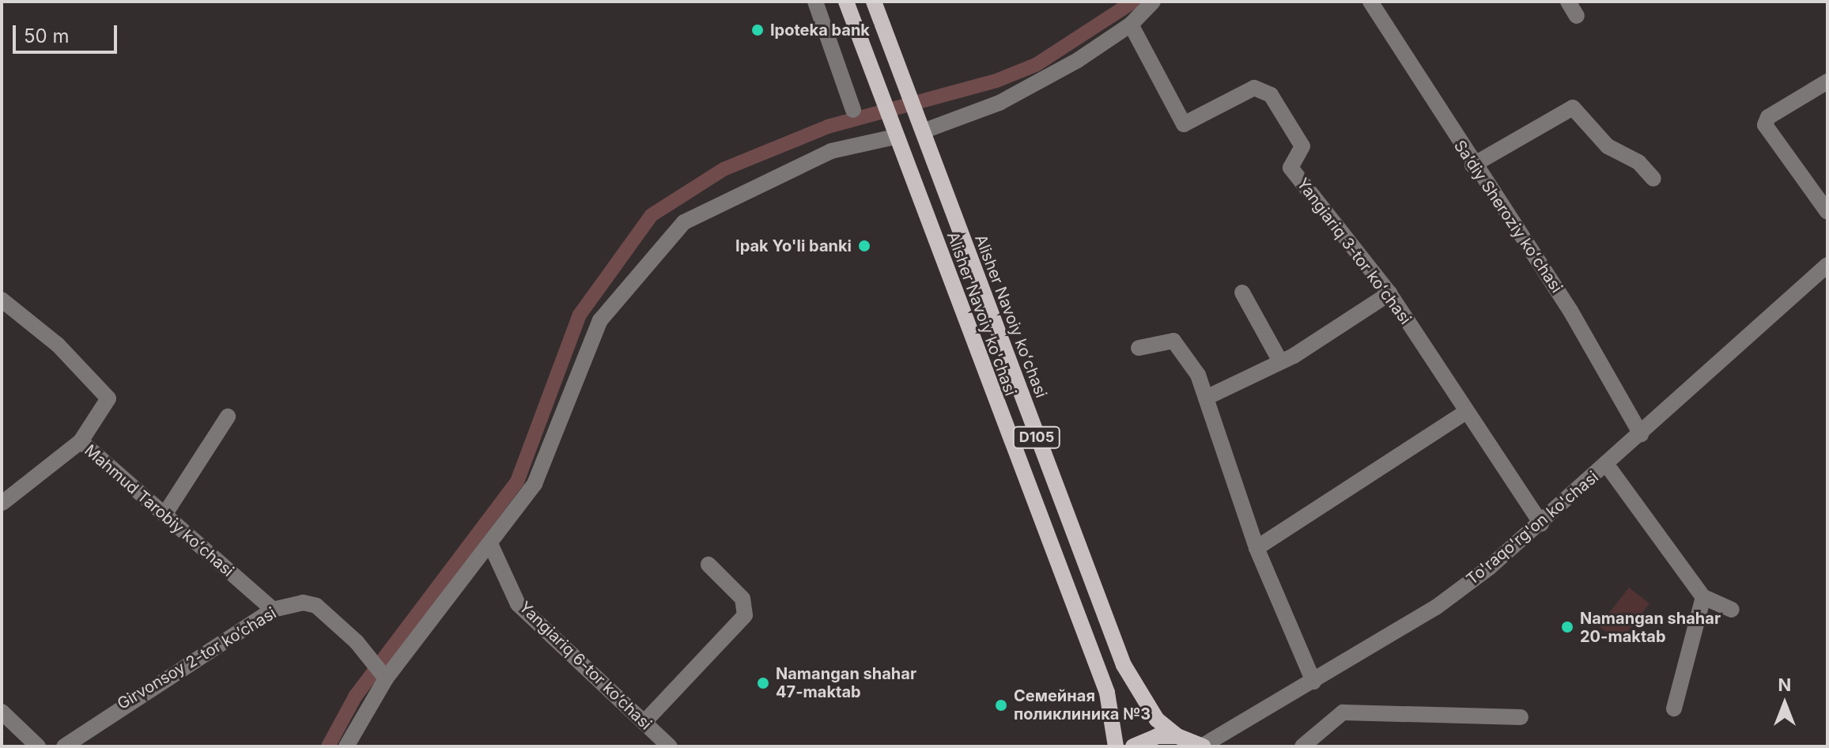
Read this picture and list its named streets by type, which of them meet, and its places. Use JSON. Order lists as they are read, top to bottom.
{
  "streets": {
    "main road": ["Alisher Navoiy ko'chasi", "Alisher Navoiy koʻchasi", "D105"],
    "street": [
      "Saʼdiy Sheroziy koʻchasi",
      "Yangiariq 3-tor koʻchasi",
      "Mahmud Tarobiy koʻchasi",
      "To'raqo'rg'on ko'chasi",
      "Girvonsoy 2-tor koʼchasi",
      "Yangiаriq 6-tor koʼchasi"
    ]
  },
  "crossings": [
    ["Saʼdiy Sheroziy koʻchasi", "To'raqo'rg'on ko'chasi"],
    ["Yangiariq 3-tor koʻchasi", "To'raqo'rg'on ko'chasi"],
    ["Alisher Navoiy koʻchasi", "D105"],
    ["D105", "To'raqo'rg'on ko'chasi"],
    ["Mahmud Tarobiy koʻchasi", "Girvonsoy 2-tor koʼchasi"]
  ],
  "places": [
    "Ipoteka bank",
    "Ipak Yo'li banki",
    "Namangan shahar 20-maktab",
    "Namangan shahar 47-maktab",
    "Семейная поликлиника №3"
  ],
  "scale_bar": "50 m",
  "north": "top"
}
